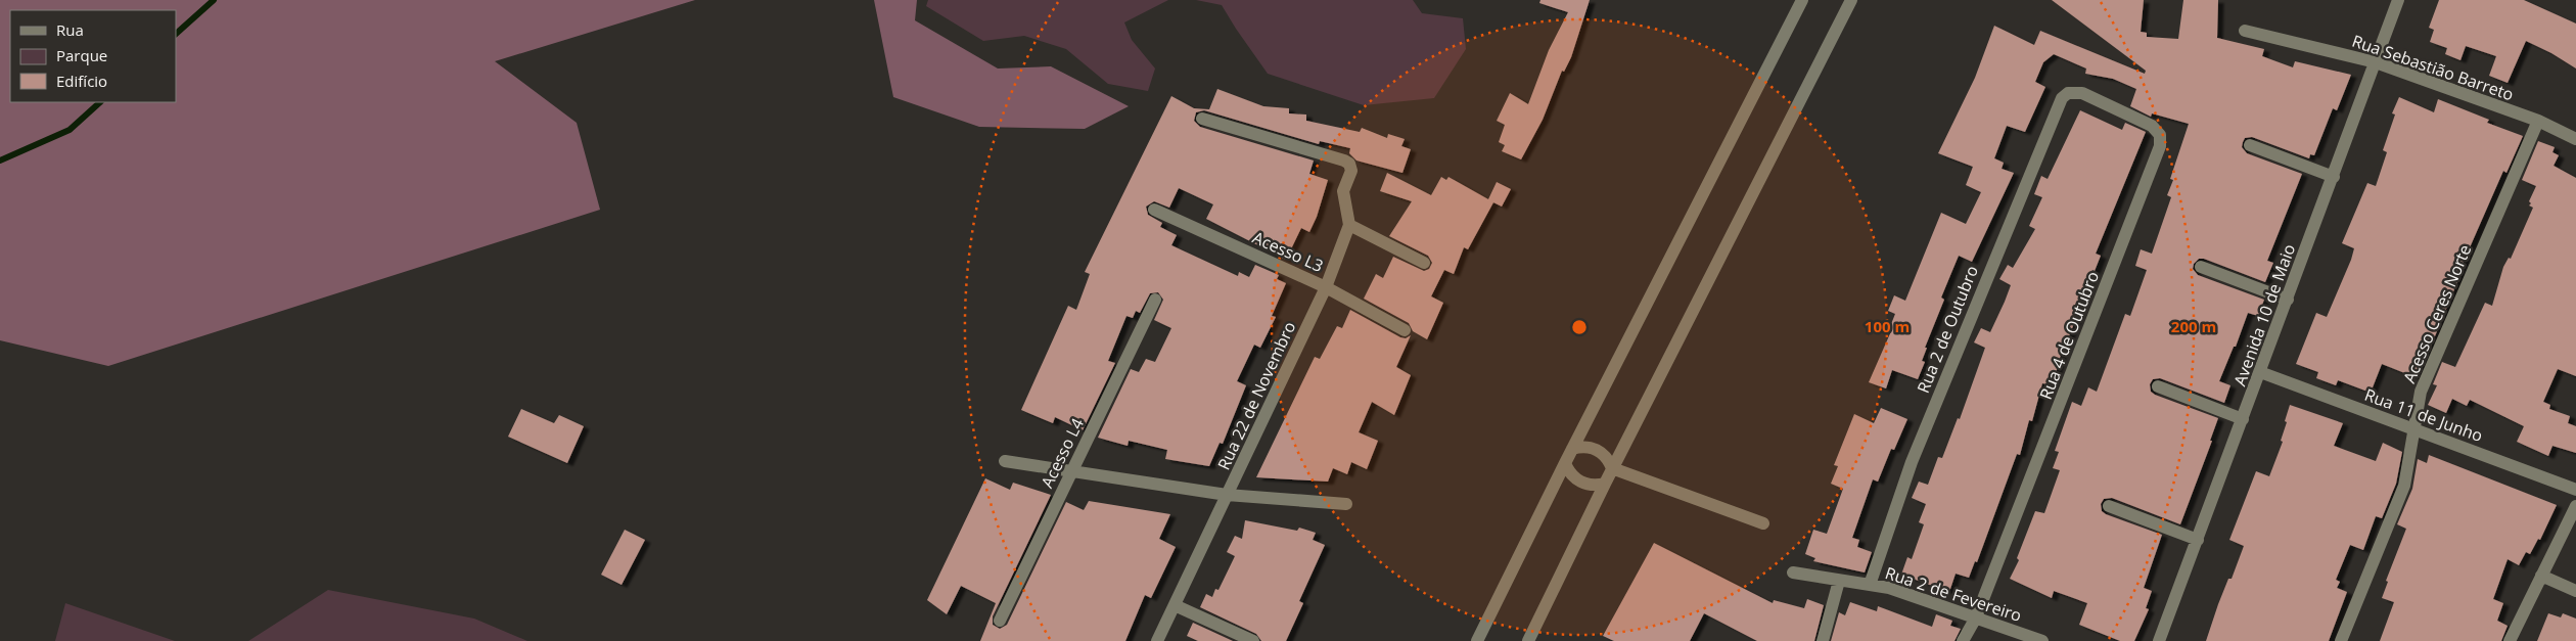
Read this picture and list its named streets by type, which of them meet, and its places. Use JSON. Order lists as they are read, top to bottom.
{
  "streets": {
    "street": [
      "Rua Sebastião Barreto",
      "Acesso L3",
      "Acesso Ceres Norte",
      "Avenida 10 de Maio",
      "Rua 2 de Outubro",
      "Rua 4 de Outubro",
      "Rua 22 de Novembro",
      "Rua 11 de Junho",
      "Acesso L4",
      "Rua 2 de Fevereiro"
    ]
  },
  "crossings": [
    ["Rua Sebastião Barreto", "Acesso Ceres Norte"],
    ["Rua Sebastião Barreto", "Avenida 10 de Maio"],
    ["Acesso L3", "Rua 22 de Novembro"],
    ["Acesso Ceres Norte", "Rua 11 de Junho"],
    ["Avenida 10 de Maio", "Rua 11 de Junho"],
    ["Rua 2 de Outubro", "Rua 4 de Outubro"],
    ["Rua 2 de Outubro", "Rua 2 de Fevereiro"],
    ["Rua 4 de Outubro", "Rua 2 de Fevereiro"]
  ],
  "legend": ["Rua", "Parque", "Edifício"],
  "rings": ["100 m", "200 m"]
}
